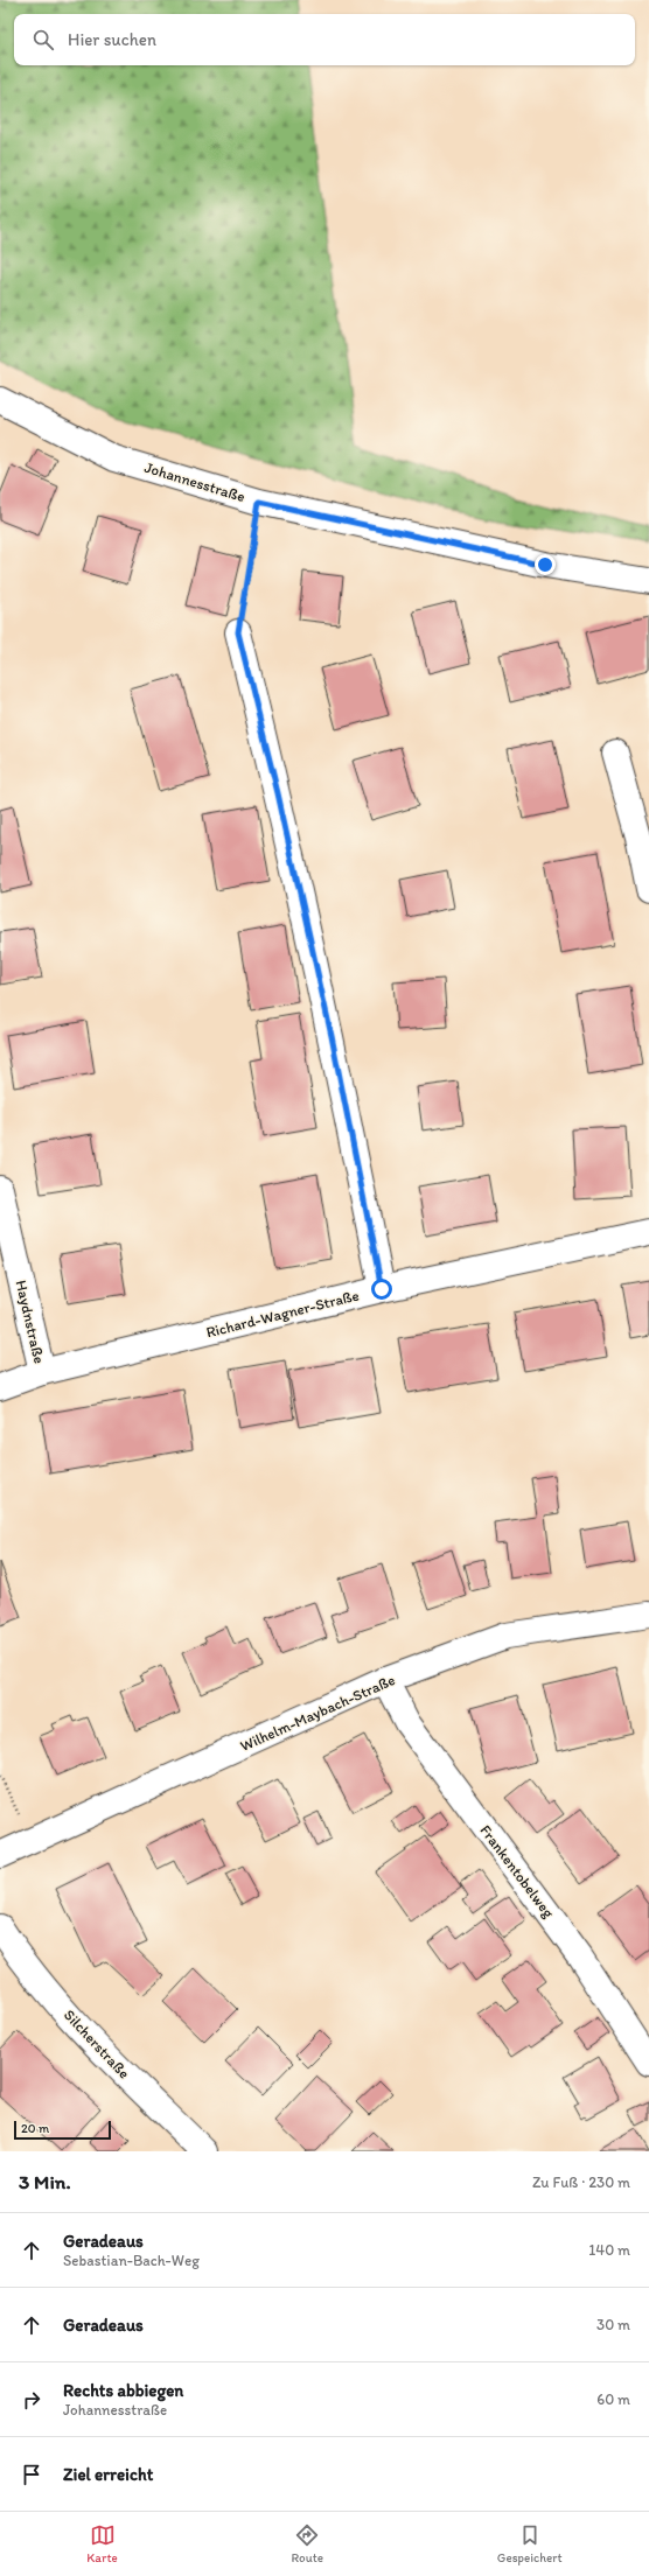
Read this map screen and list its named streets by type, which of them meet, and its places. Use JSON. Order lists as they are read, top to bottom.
{
  "streets": {
    "street": [
      "Johannesstraße",
      "Richard-Wagner-Straße",
      "Haydnstraße",
      "Wilhelm-Maybach-Straße",
      "Frankentobelweg",
      "Silcherstraße"
    ]
  },
  "crossings": [
    ["Richard-Wagner-Straße", "Haydnstraße"],
    ["Wilhelm-Maybach-Straße", "Frankentobelweg"]
  ],
  "scale_bar": "20 m",
  "page": {
    "search": "Hier suchen",
    "scale": "20 m",
    "heading": ["3 Min.", "Zu Fuß · 230 m"],
    "list": [
      ["Geradeaus", "Sebastian-Bach-Weg", "140 m"],
      ["Geradeaus", "30 m"],
      ["Rechts abbiegen", "Johannesstraße", "60 m"],
      "Ziel erreicht"
    ],
    "nav": ["Karte", "Route", "Gespeichert"]
  }
}
